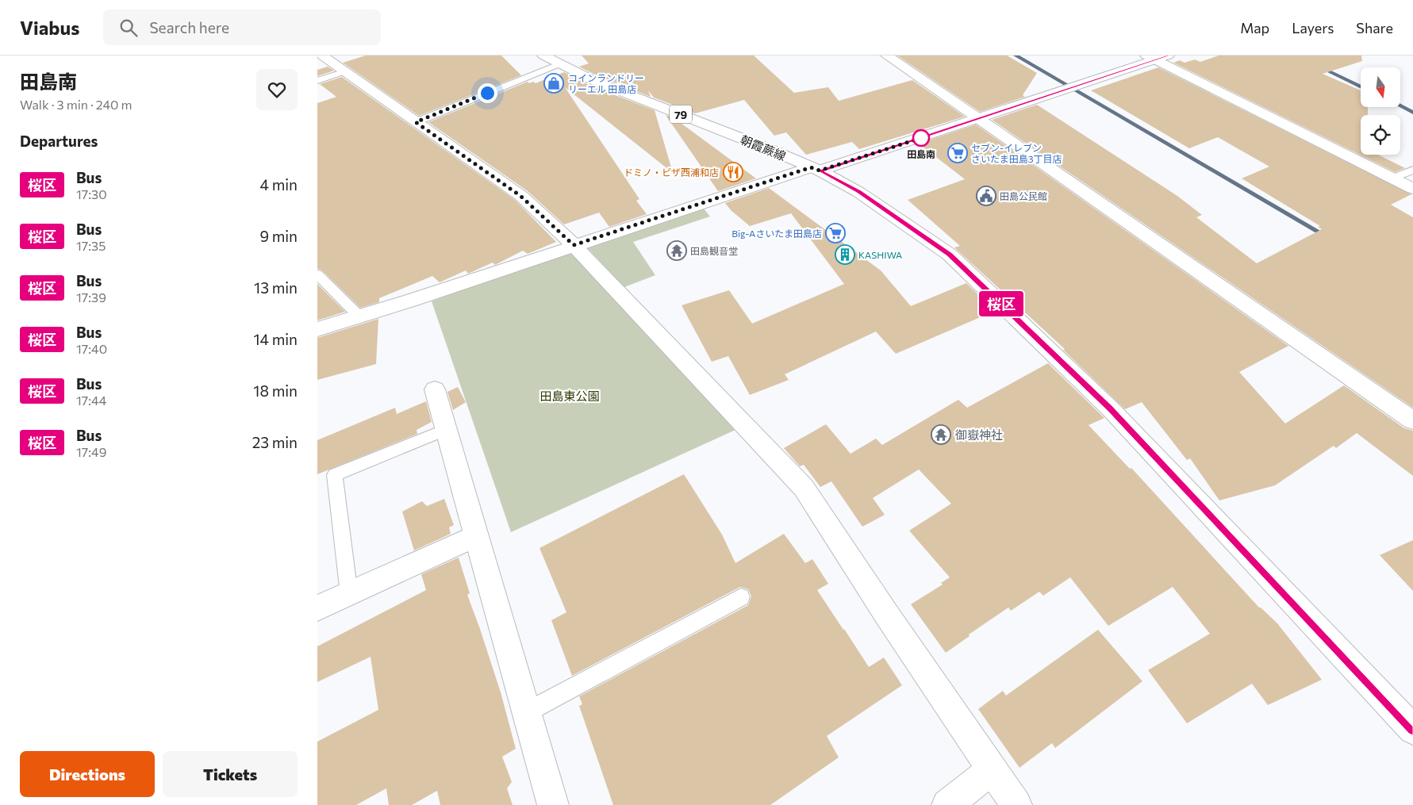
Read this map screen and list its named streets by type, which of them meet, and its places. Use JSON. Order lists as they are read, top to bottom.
{
  "streets": {
    "street": ["79", "朝霞蕨線"]
  },
  "parks": ["田島東公園"],
  "places": {
    "shop": ["コインランドリー リーエル 田島店"],
    "other": ["田島南"],
    "supermarket": ["セブン-イレブン さいたま田島3丁目店", "Big-Aさいたま田島店"],
    "restaurant": ["ドミノ・ピザ西浦和店"],
    "public building": ["田島公民館"],
    "temple": ["田島観音堂", "御嶽神社"],
    "building": ["KASHIWA"]
  },
  "lines": ["bus line 桜区"],
  "north": "bottom",
  "page": {
    "header": "Viabus",
    "search": "Search here",
    "nav": ["Map", "Layers", "Share"],
    "heading": [
      ["田島南", "Walk · 3 min · 240 m"],
      "Departures"
    ],
    "on_map": "桜区",
    "list": [
      {
        "mark": "桜区",
        "name": "Bus",
        "note": "17:30",
        "value": "4 min"
      },
      {
        "mark": "桜区",
        "name": "Bus",
        "note": "17:35",
        "value": "9 min"
      },
      {
        "mark": "桜区",
        "name": "Bus",
        "note": "17:39",
        "value": "13 min"
      },
      {
        "mark": "桜区",
        "name": "Bus",
        "note": "17:40",
        "value": "14 min"
      },
      {
        "mark": "桜区",
        "name": "Bus",
        "note": "17:44",
        "value": "18 min"
      },
      {
        "mark": "桜区",
        "name": "Bus",
        "note": "17:49",
        "value": "23 min"
      }
    ],
    "buttons": ["Directions", "Tickets"]
  }
}
